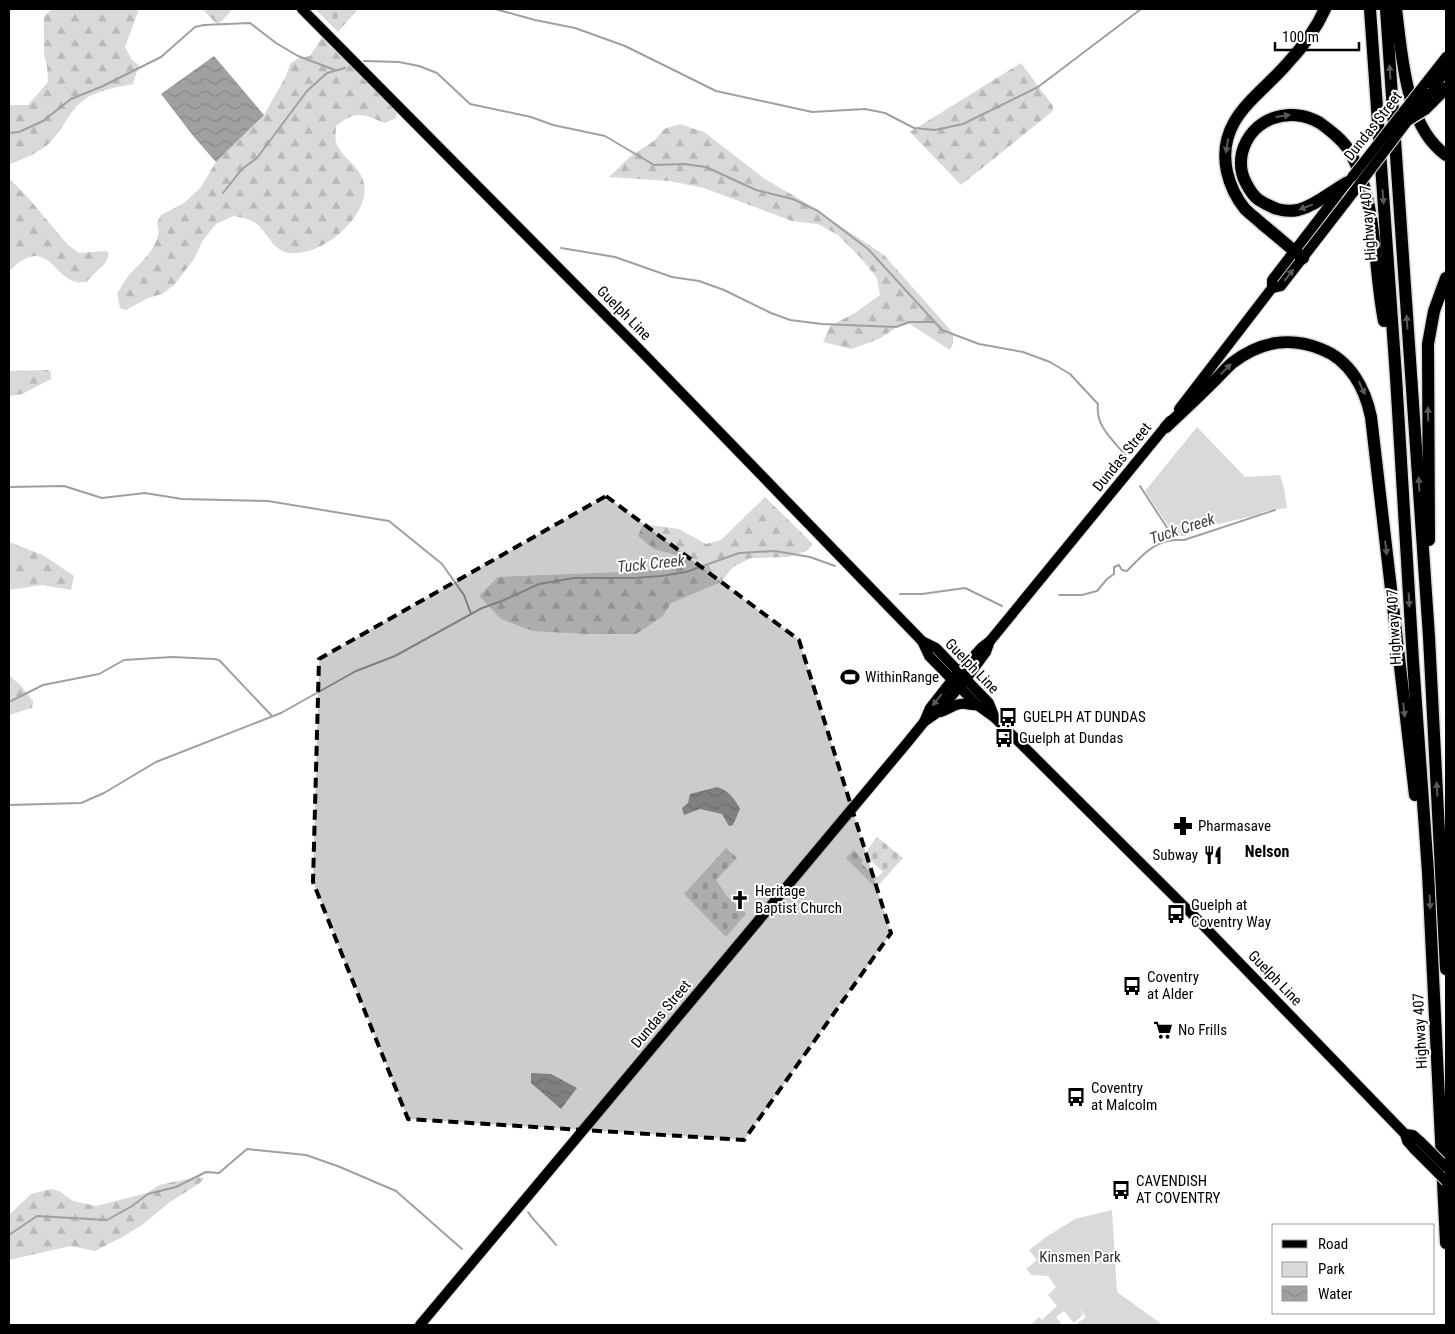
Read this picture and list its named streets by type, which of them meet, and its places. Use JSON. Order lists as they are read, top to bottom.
{
  "streets": {
    "highway": ["Highway 407"],
    "main road": ["Dundas Street", "Guelph Line"]
  },
  "crossings": [
    ["Dundas Street", "Guelph Line"]
  ],
  "districts": ["Nelson"],
  "water": ["Tuck Creek"],
  "parks": ["Kinsmen Park"],
  "places": {
    "sports": ["WithinRange"],
    "bus stop": [
      "GUELPH AT DUNDAS",
      "Guelph at Dundas",
      "Guelph at Coventry Way",
      "Coventry at Alder",
      "Coventry at Malcolm",
      "CAVENDISH AT COVENTRY"
    ],
    "pharmacy": ["Pharmasave"],
    "restaurant": ["Subway"],
    "church": ["Heritage Baptist Church"],
    "supermarket": ["No Frills"]
  },
  "legend": ["Road", "Park", "Water"],
  "scale_bar": "100 m"
}
